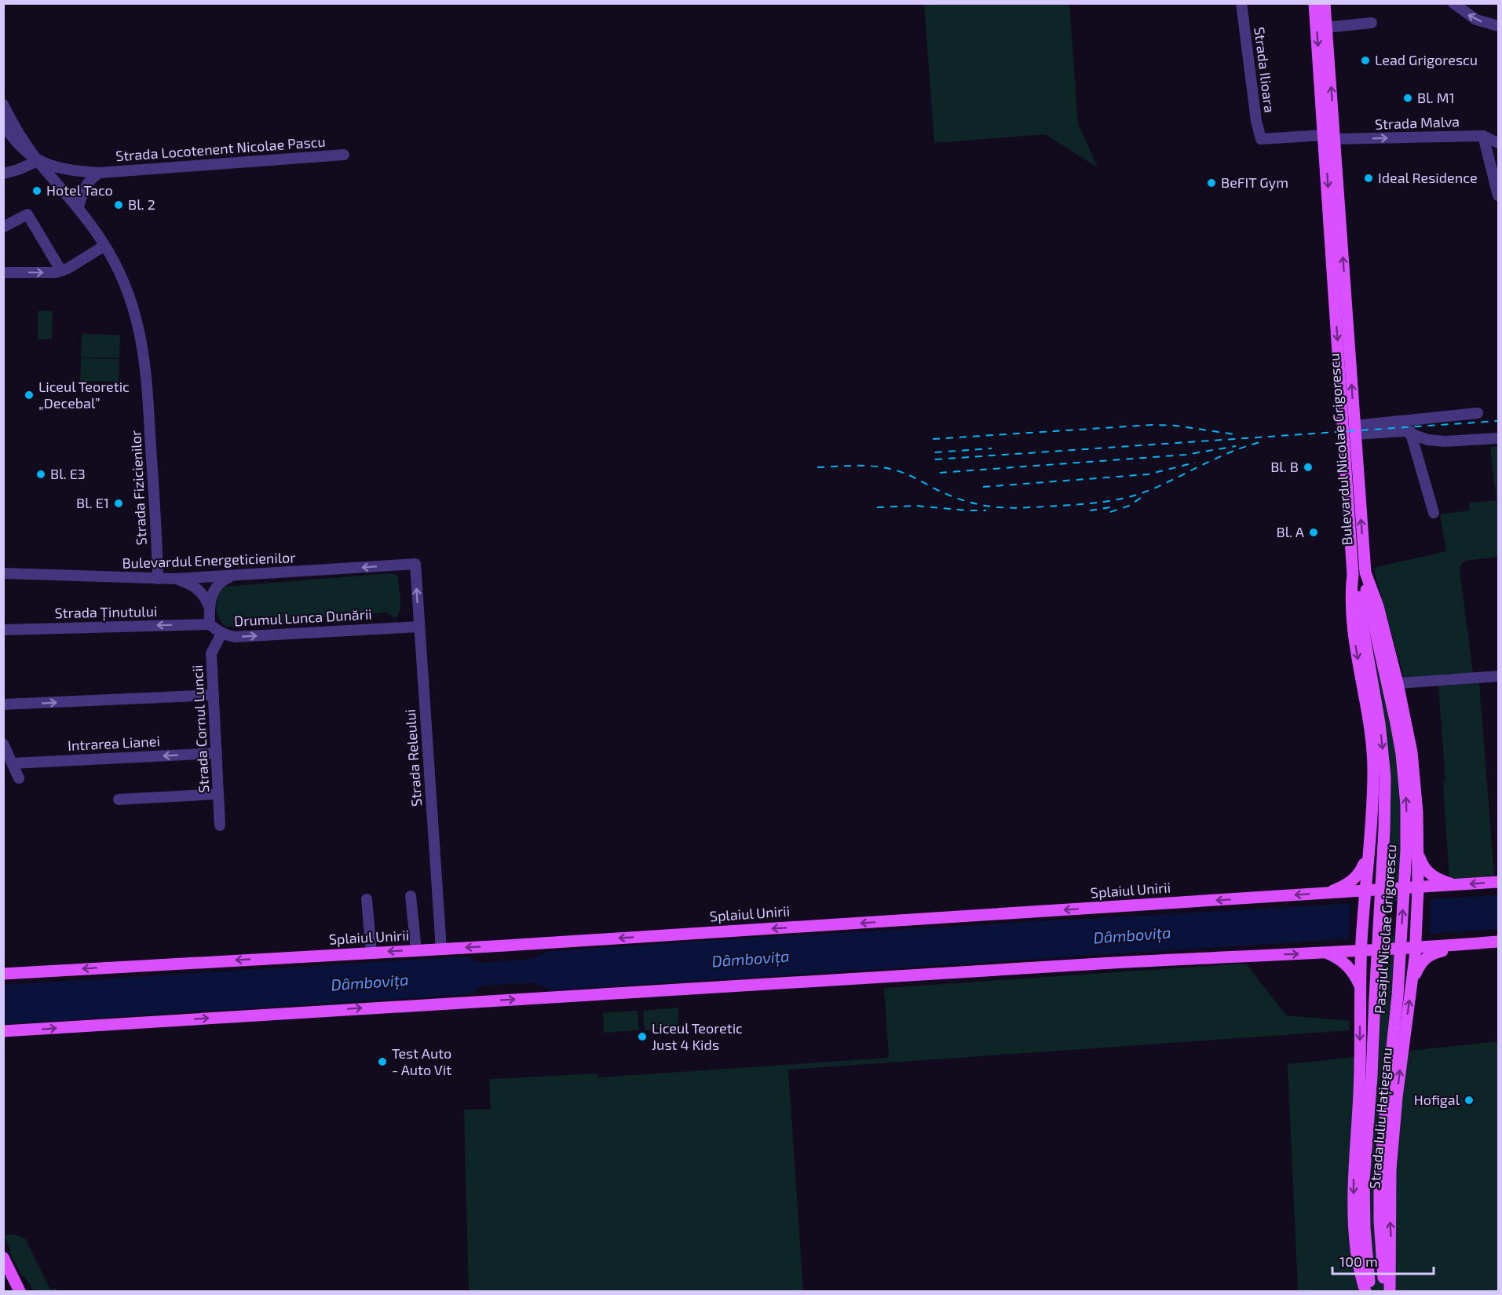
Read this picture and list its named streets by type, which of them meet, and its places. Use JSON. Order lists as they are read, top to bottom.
{
  "streets": {
    "main road": [
      "Bulevardul Nicolae Grigorescu",
      "Splaiul Unirii",
      "Pasajul Nicolae Grigorescu",
      "Strada Iuliu Hațieganu"
    ],
    "street": [
      "Strada Ilioara",
      "Strada Malva",
      "Strada Locotenent Nicolae Pascu",
      "Strada Fizicienilor",
      "Bulevardul Energeticienilor",
      "Strada Ținutului",
      "Drumul Lunca Dunării",
      "Strada Cornul Luncii",
      "Intrarea Lianei",
      "Strada Releului"
    ]
  },
  "crossings": [
    ["Strada Ilioara", "Strada Malva"],
    ["Strada Malva", "Bulevardul Nicolae Grigorescu"],
    ["Strada Locotenent Nicolae Pascu", "Strada Fizicienilor"],
    ["Bulevardul Nicolae Grigorescu", "Splaiul Unirii"],
    ["Bulevardul Nicolae Grigorescu", "Pasajul Nicolae Grigorescu"],
    ["Bulevardul Nicolae Grigorescu", "Strada Iuliu Hațieganu"],
    ["Strada Fizicienilor", "Bulevardul Energeticienilor"],
    ["Bulevardul Energeticienilor", "Strada Releului"],
    ["Strada Ținutului", "Drumul Lunca Dunării"],
    ["Drumul Lunca Dunării", "Strada Cornul Luncii"],
    ["Drumul Lunca Dunării", "Strada Releului"],
    ["Strada Cornul Luncii", "Intrarea Lianei"],
    ["Strada Releului", "Splaiul Unirii"]
  ],
  "one_way": ["Strada Malva", "Bulevardul Energeticienilor", "Drumul Lunca Dunării"],
  "water": ["Dâmbovița"],
  "places": [
    "Lead Grigorescu",
    "Bl. M1",
    "Ideal Residence",
    "BeFIT Gym",
    "Hotel Taco",
    "Bl. 2",
    "Liceul Teoretic „Decebal”",
    "Bl. B",
    "Bl. E3",
    "Bl. E1",
    "Bl. A",
    "Liceul Teoretic Just 4 Kids",
    "Test Auto - Auto Vit",
    "Hofigal"
  ],
  "scale_bar": "100 m"
}
